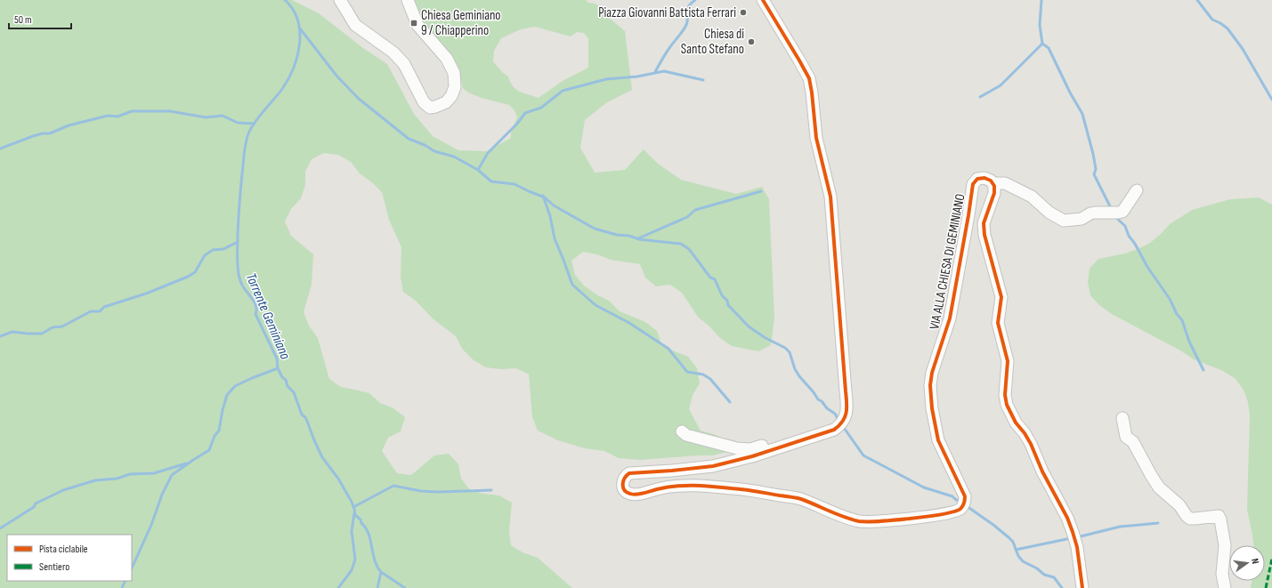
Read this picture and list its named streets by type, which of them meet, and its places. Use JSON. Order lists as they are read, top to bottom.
{
  "streets": {
    "street": ["VIA ALLA CHIESA DI GEMINIANO"]
  },
  "water": ["Torrente Geminiano"],
  "places": {
    "other": ["Piazza Giovanni Battista Ferrari", "Chiesa di Santo Stefano"],
    "transit": ["Chiesa Geminiano 9 / Chiapperino"]
  },
  "legend": ["Pista ciclabile", "Sentiero"],
  "scale_bar": "50 m",
  "north": "right"
}
